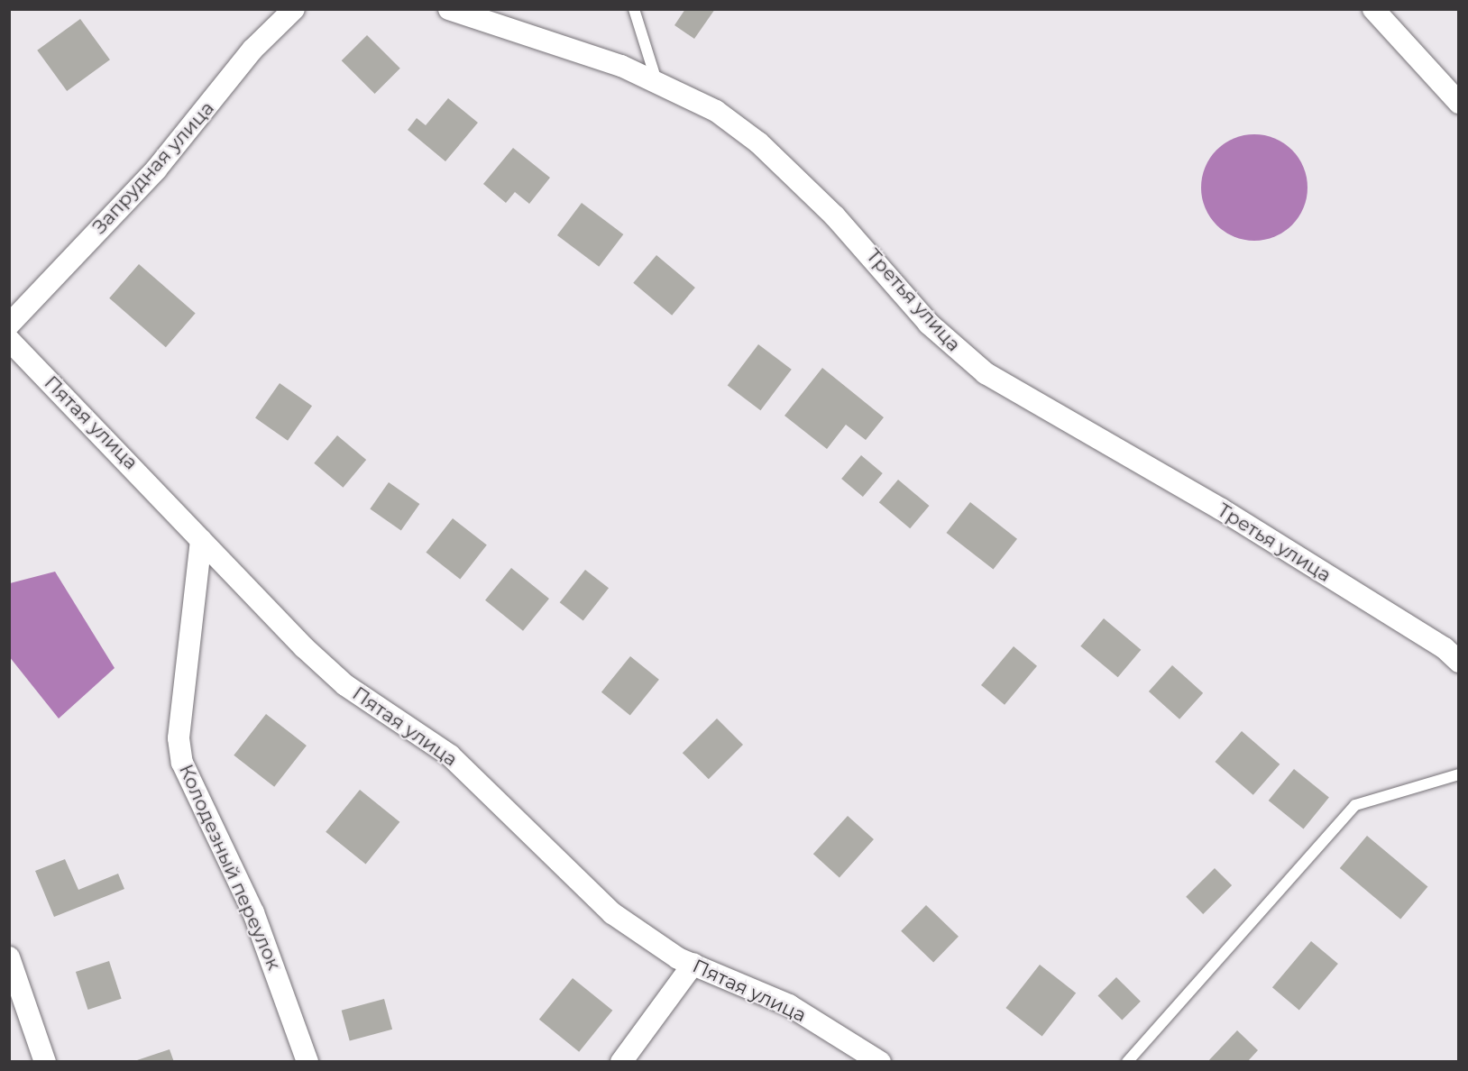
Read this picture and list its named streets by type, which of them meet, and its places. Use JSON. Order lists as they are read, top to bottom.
{
  "streets": {
    "street": [
      "Запрудная улица",
      "Третья улица",
      "Пятая улица",
      "Колодезный переулок"
    ]
  },
  "crossings": [
    ["Пятая улица", "Колодезный переулок"]
  ]
}
